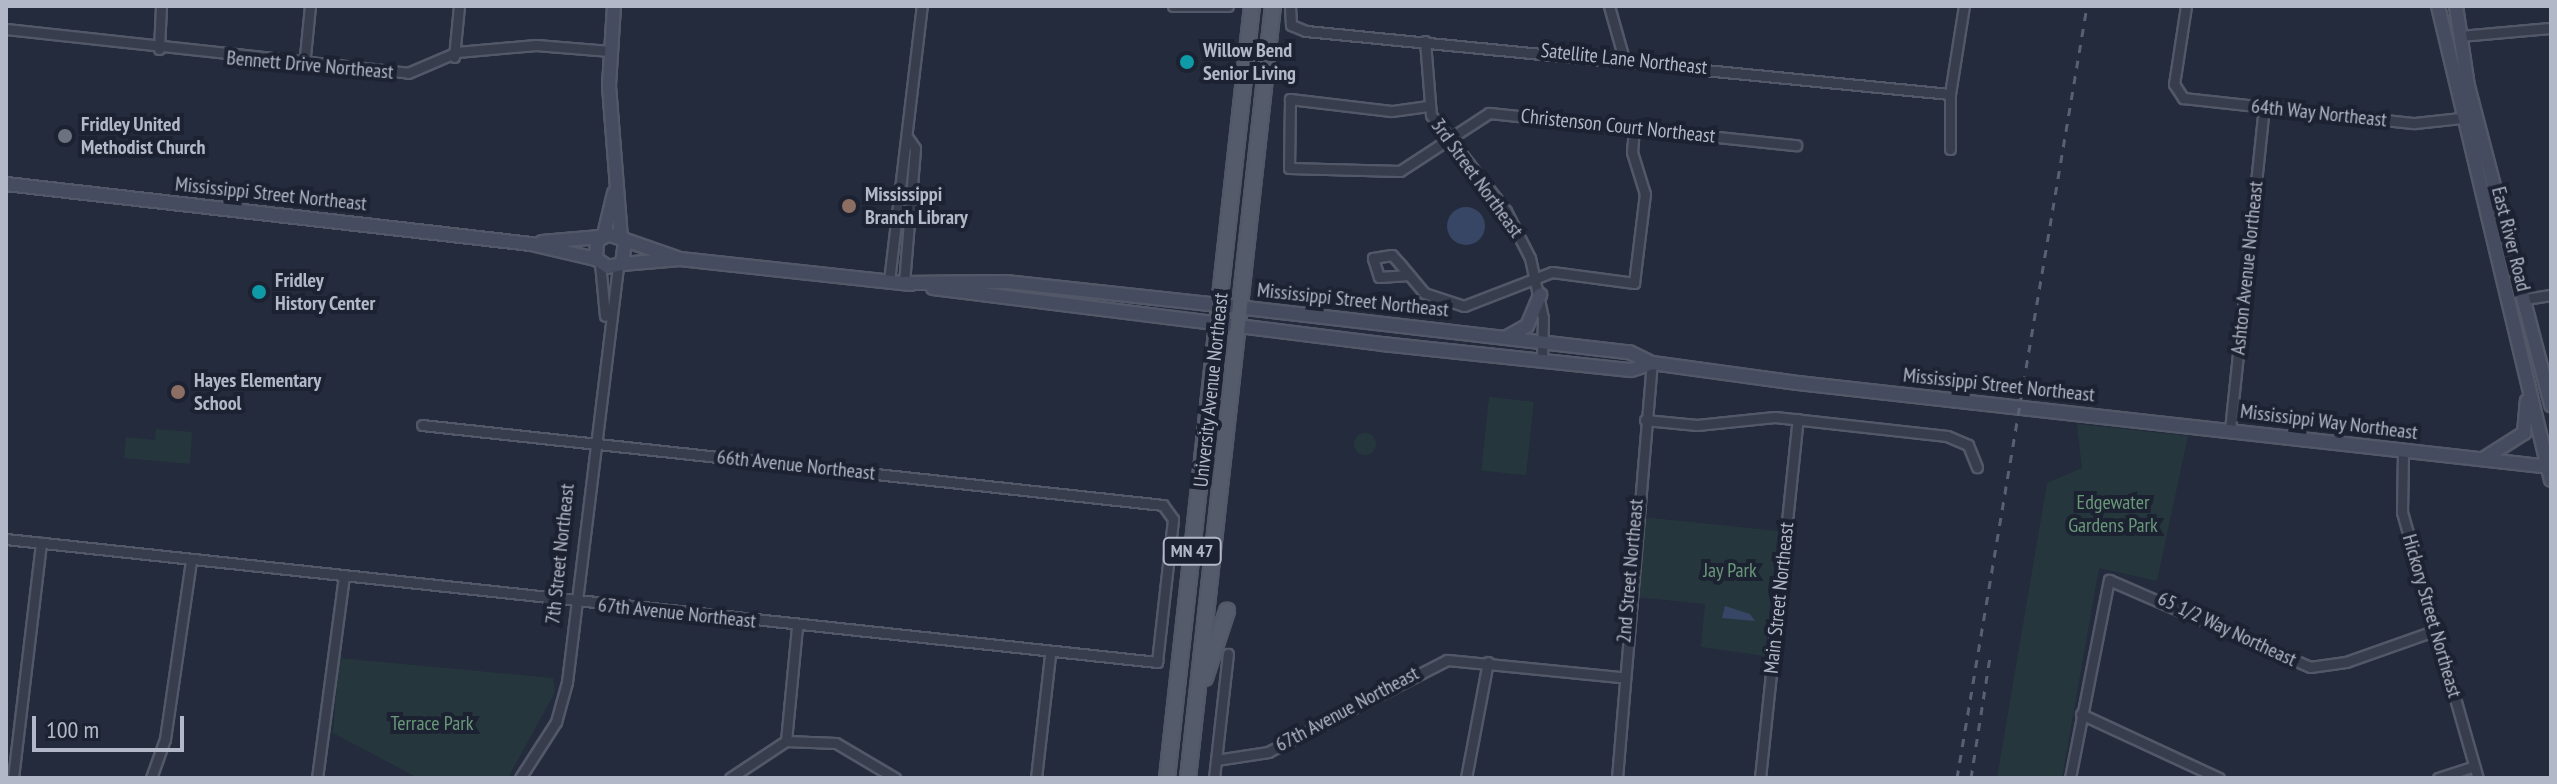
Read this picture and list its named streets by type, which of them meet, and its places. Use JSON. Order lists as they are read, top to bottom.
{
  "streets": {
    "main road": ["University Avenue Northeast", "MN 47"],
    "street": [
      "Satellite Lane Northeast",
      "Bennett Drive Northeast",
      "64th Way Northeast",
      "Christenson Court Northeast",
      "3rd Street Northeast",
      "Mississippi Street Northeast",
      "East River Road",
      "Ashton Avenue Northeast",
      "Mississippi Way Northeast",
      "66th Avenue Northeast",
      "7th Street Northeast",
      "2nd Street Northeast",
      "Main Street Northeast",
      "67th Avenue Northeast",
      "Hickory Street Northeast",
      "65 1/2 Way Northeast"
    ]
  },
  "crossings": [
    ["Satellite Lane Northeast", "3rd Street Northeast"],
    ["64th Way Northeast", "East River Road"],
    ["64th Way Northeast", "Ashton Avenue Northeast"],
    ["Christenson Court Northeast", "3rd Street Northeast"],
    ["3rd Street Northeast", "Mississippi Street Northeast"],
    ["Mississippi Street Northeast", "University Avenue Northeast"],
    ["Mississippi Street Northeast", "Mississippi Way Northeast"],
    ["Mississippi Street Northeast", "7th Street Northeast"],
    ["Mississippi Street Northeast", "2nd Street Northeast"],
    ["East River Road", "Mississippi Way Northeast"],
    ["Ashton Avenue Northeast", "Mississippi Way Northeast"],
    ["Mississippi Way Northeast", "Hickory Street Northeast"],
    ["66th Avenue Northeast", "7th Street Northeast"],
    ["66th Avenue Northeast", "67th Avenue Northeast"],
    ["7th Street Northeast", "67th Avenue Northeast"],
    ["2nd Street Northeast", "67th Avenue Northeast"],
    ["Hickory Street Northeast", "65 1/2 Way Northeast"]
  ],
  "parks": ["Edgewater Gardens Park", "Jay Park", "Terrace Park"],
  "places": [
    "Willow Bend Senior Living",
    "Fridley United Methodist Church",
    "Mississippi Branch Library",
    "Fridley History Center",
    "Hayes Elementary School"
  ],
  "scale_bar": "100 m"
}
